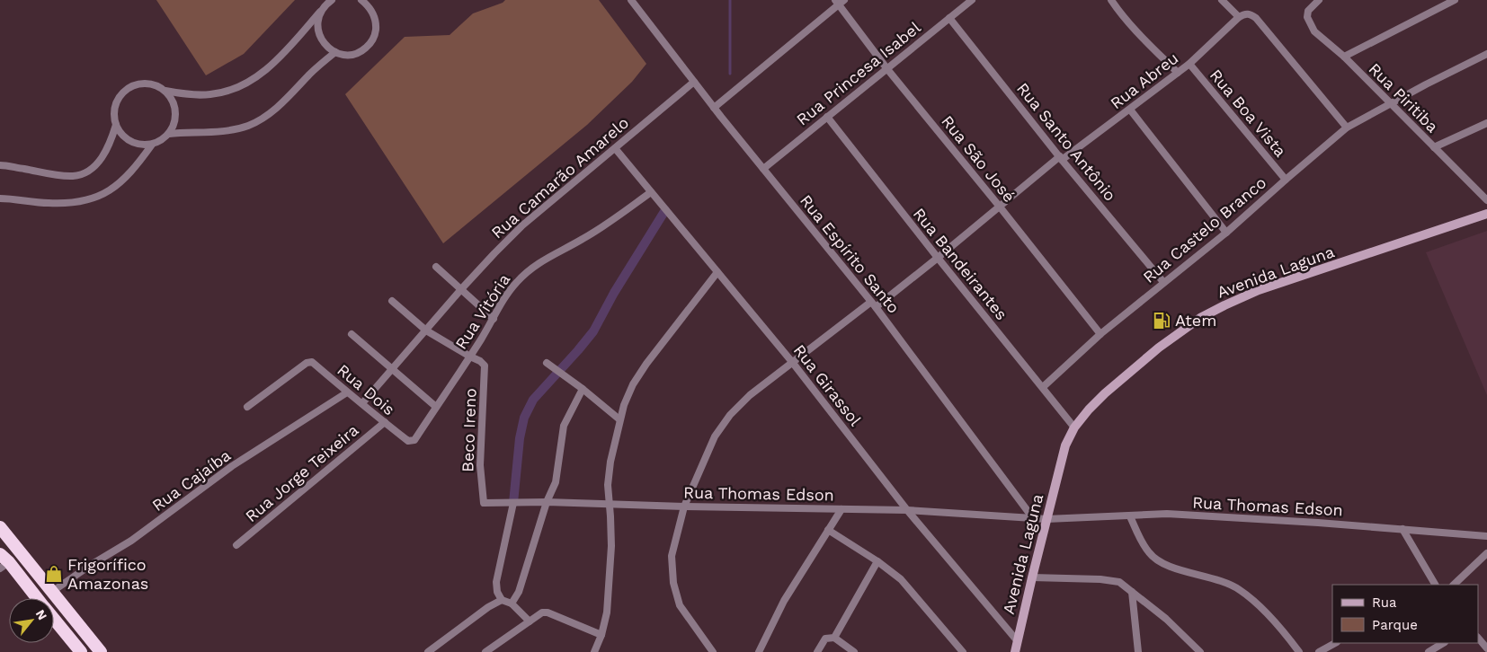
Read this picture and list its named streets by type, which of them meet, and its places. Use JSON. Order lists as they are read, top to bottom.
{
  "streets": {
    "main road": ["Avenida Laguna"],
    "street": [
      "Rua Princesa Isabel",
      "Rua Abreu",
      "Rua Piritiba",
      "Rua Boa Vista",
      "Rua Santo Antônio",
      "Rua São José",
      "Rua Camarão Amarelo",
      "Rua Castelo Branco",
      "Rua Espírito Santo",
      "Rua Bandeirantes",
      "Rua Vitória",
      "Rua Girassol",
      "Rua Dois",
      "Beco Ireno",
      "Rua Jorge Teixeira",
      "Rua Cajaíba",
      "Rua Thomas Edson"
    ]
  },
  "crossings": [
    ["Rua Princesa Isabel", "Rua Santo Antônio"],
    ["Rua Princesa Isabel", "Rua São José"],
    ["Rua Princesa Isabel", "Rua Espírito Santo"],
    ["Rua Princesa Isabel", "Rua Bandeirantes"],
    ["Rua Abreu", "Rua Boa Vista"],
    ["Rua Abreu", "Rua Santo Antônio"],
    ["Rua Abreu", "Rua São José"],
    ["Rua Abreu", "Rua Espírito Santo"],
    ["Rua Abreu", "Rua Bandeirantes"],
    ["Rua Abreu", "Rua Girassol"],
    ["Rua Abreu", "Rua Thomas Edson"],
    ["Rua Piritiba", "Rua Castelo Branco"],
    ["Rua Boa Vista", "Rua Castelo Branco"],
    ["Rua Santo Antônio", "Rua Castelo Branco"],
    ["Rua São José", "Rua Castelo Branco"],
    ["Rua Camarão Amarelo", "Rua Espírito Santo"],
    ["Rua Camarão Amarelo", "Rua Girassol"],
    ["Rua Camarão Amarelo", "Rua Dois"],
    ["Rua Castelo Branco", "Rua Bandeirantes"],
    ["Rua Espírito Santo", "Rua Thomas Edson"],
    ["Rua Bandeirantes", "Avenida Laguna"],
    ["Avenida Laguna", "Rua Girassol"],
    ["Avenida Laguna", "Rua Thomas Edson"],
    ["Rua Vitória", "Rua Girassol"],
    ["Rua Vitória", "Rua Dois"],
    ["Rua Vitória", "Beco Ireno"],
    ["Rua Girassol", "Rua Thomas Edson"],
    ["Rua Dois", "Rua Jorge Teixeira"],
    ["Rua Dois", "Rua Cajaíba"],
    ["Beco Ireno", "Rua Thomas Edson"]
  ],
  "places": {
    "fuel station": ["Atem"],
    "shop": ["Frigorífico Amazonas"]
  },
  "legend": ["Rua", "Parque"],
  "north": "top right"
}
